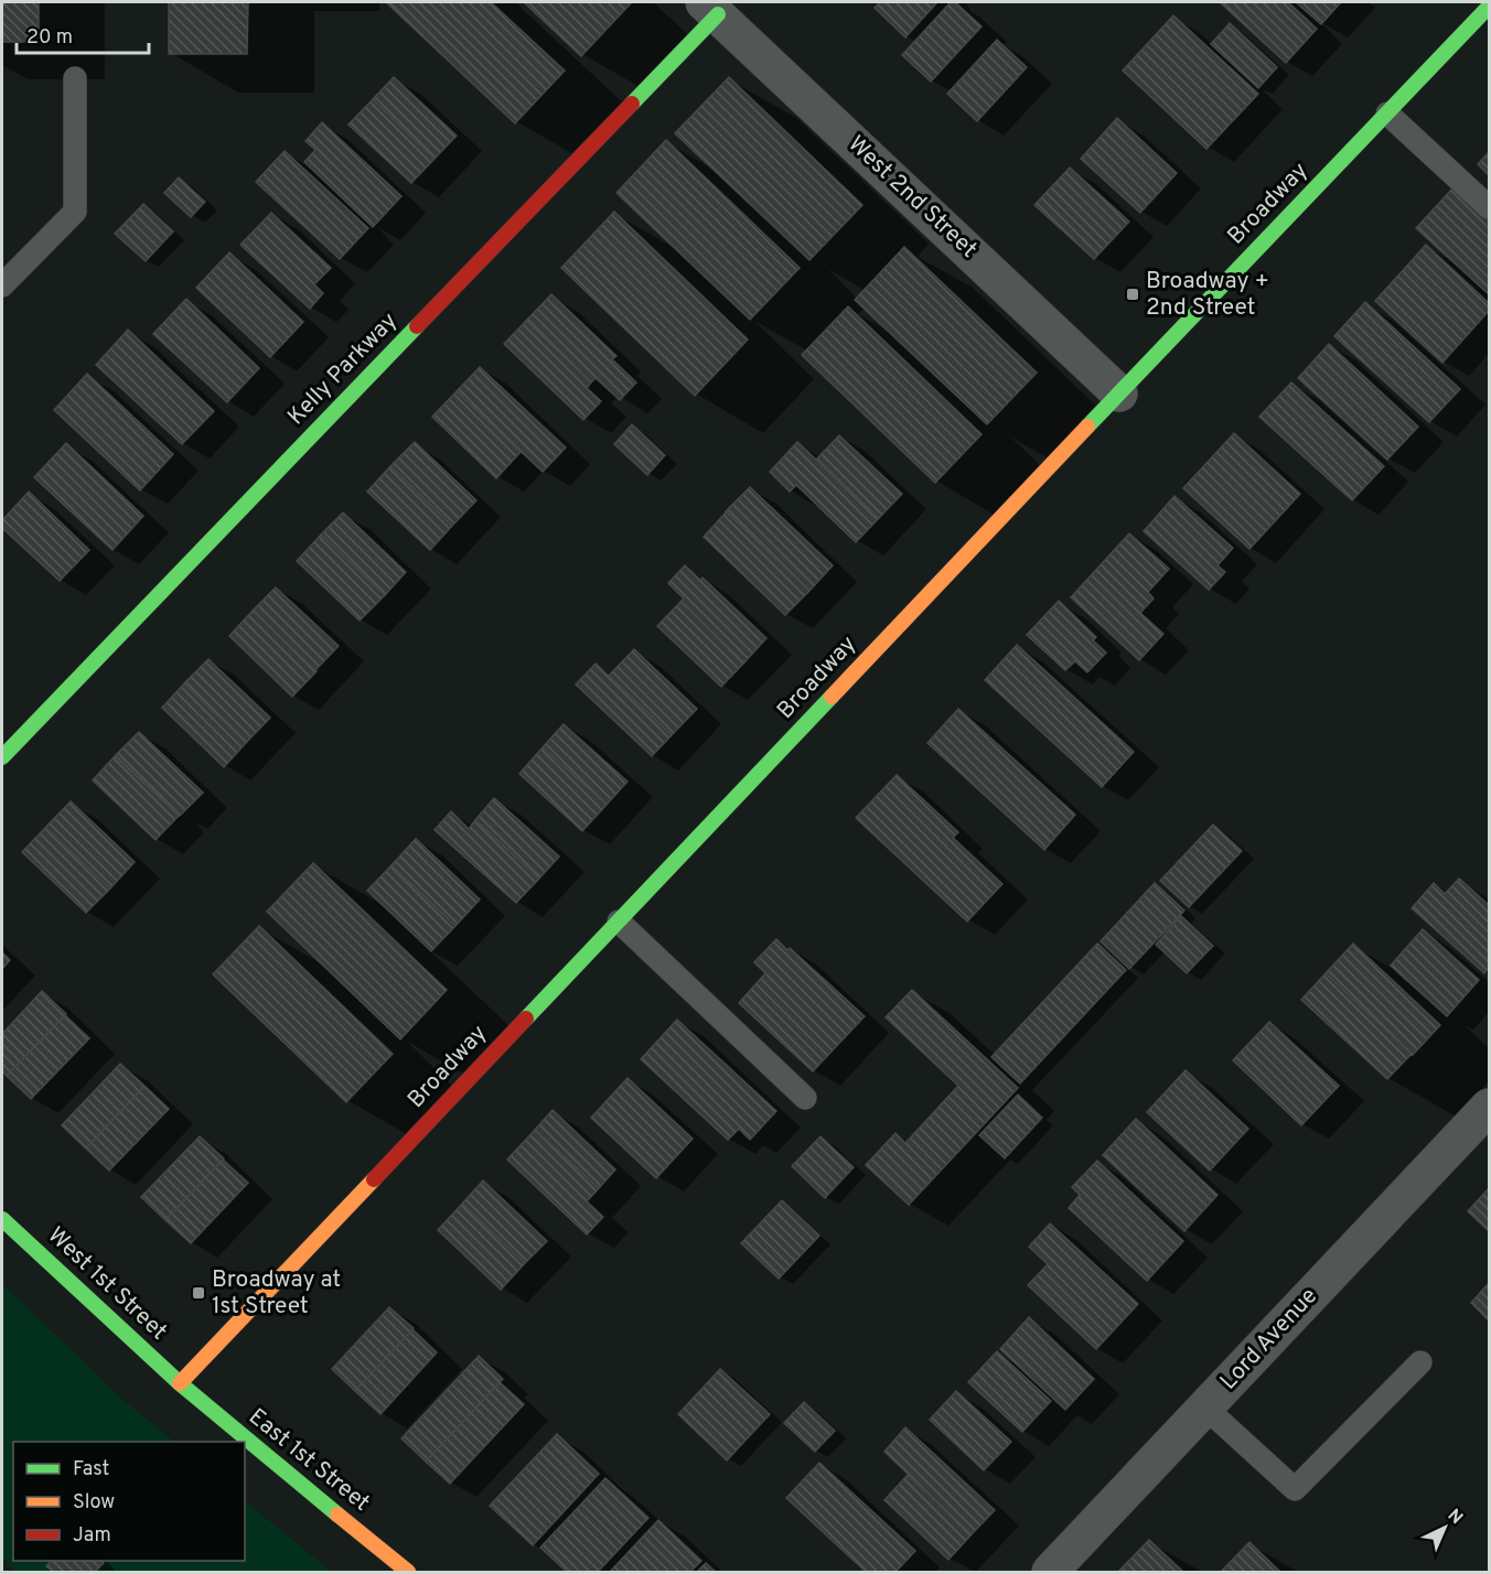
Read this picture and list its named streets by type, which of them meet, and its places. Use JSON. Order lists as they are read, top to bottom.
{
  "streets": {
    "street": [
      "West 2nd Street",
      "Broadway",
      "Kelly Parkway",
      "West 1st Street",
      "Lord Avenue",
      "East 1st Street"
    ]
  },
  "crossings": [
    ["West 2nd Street", "Broadway"],
    ["West 2nd Street", "Kelly Parkway"],
    ["Broadway", "West 1st Street"],
    ["Broadway", "East 1st Street"],
    ["West 1st Street", "East 1st Street"]
  ],
  "places": {
    "transit": ["Broadway + 2nd Street", "Broadway at 1st Street"]
  },
  "legend": ["Fast", "Slow", "Jam"],
  "scale_bar": "20 m",
  "north": "top right"
}
